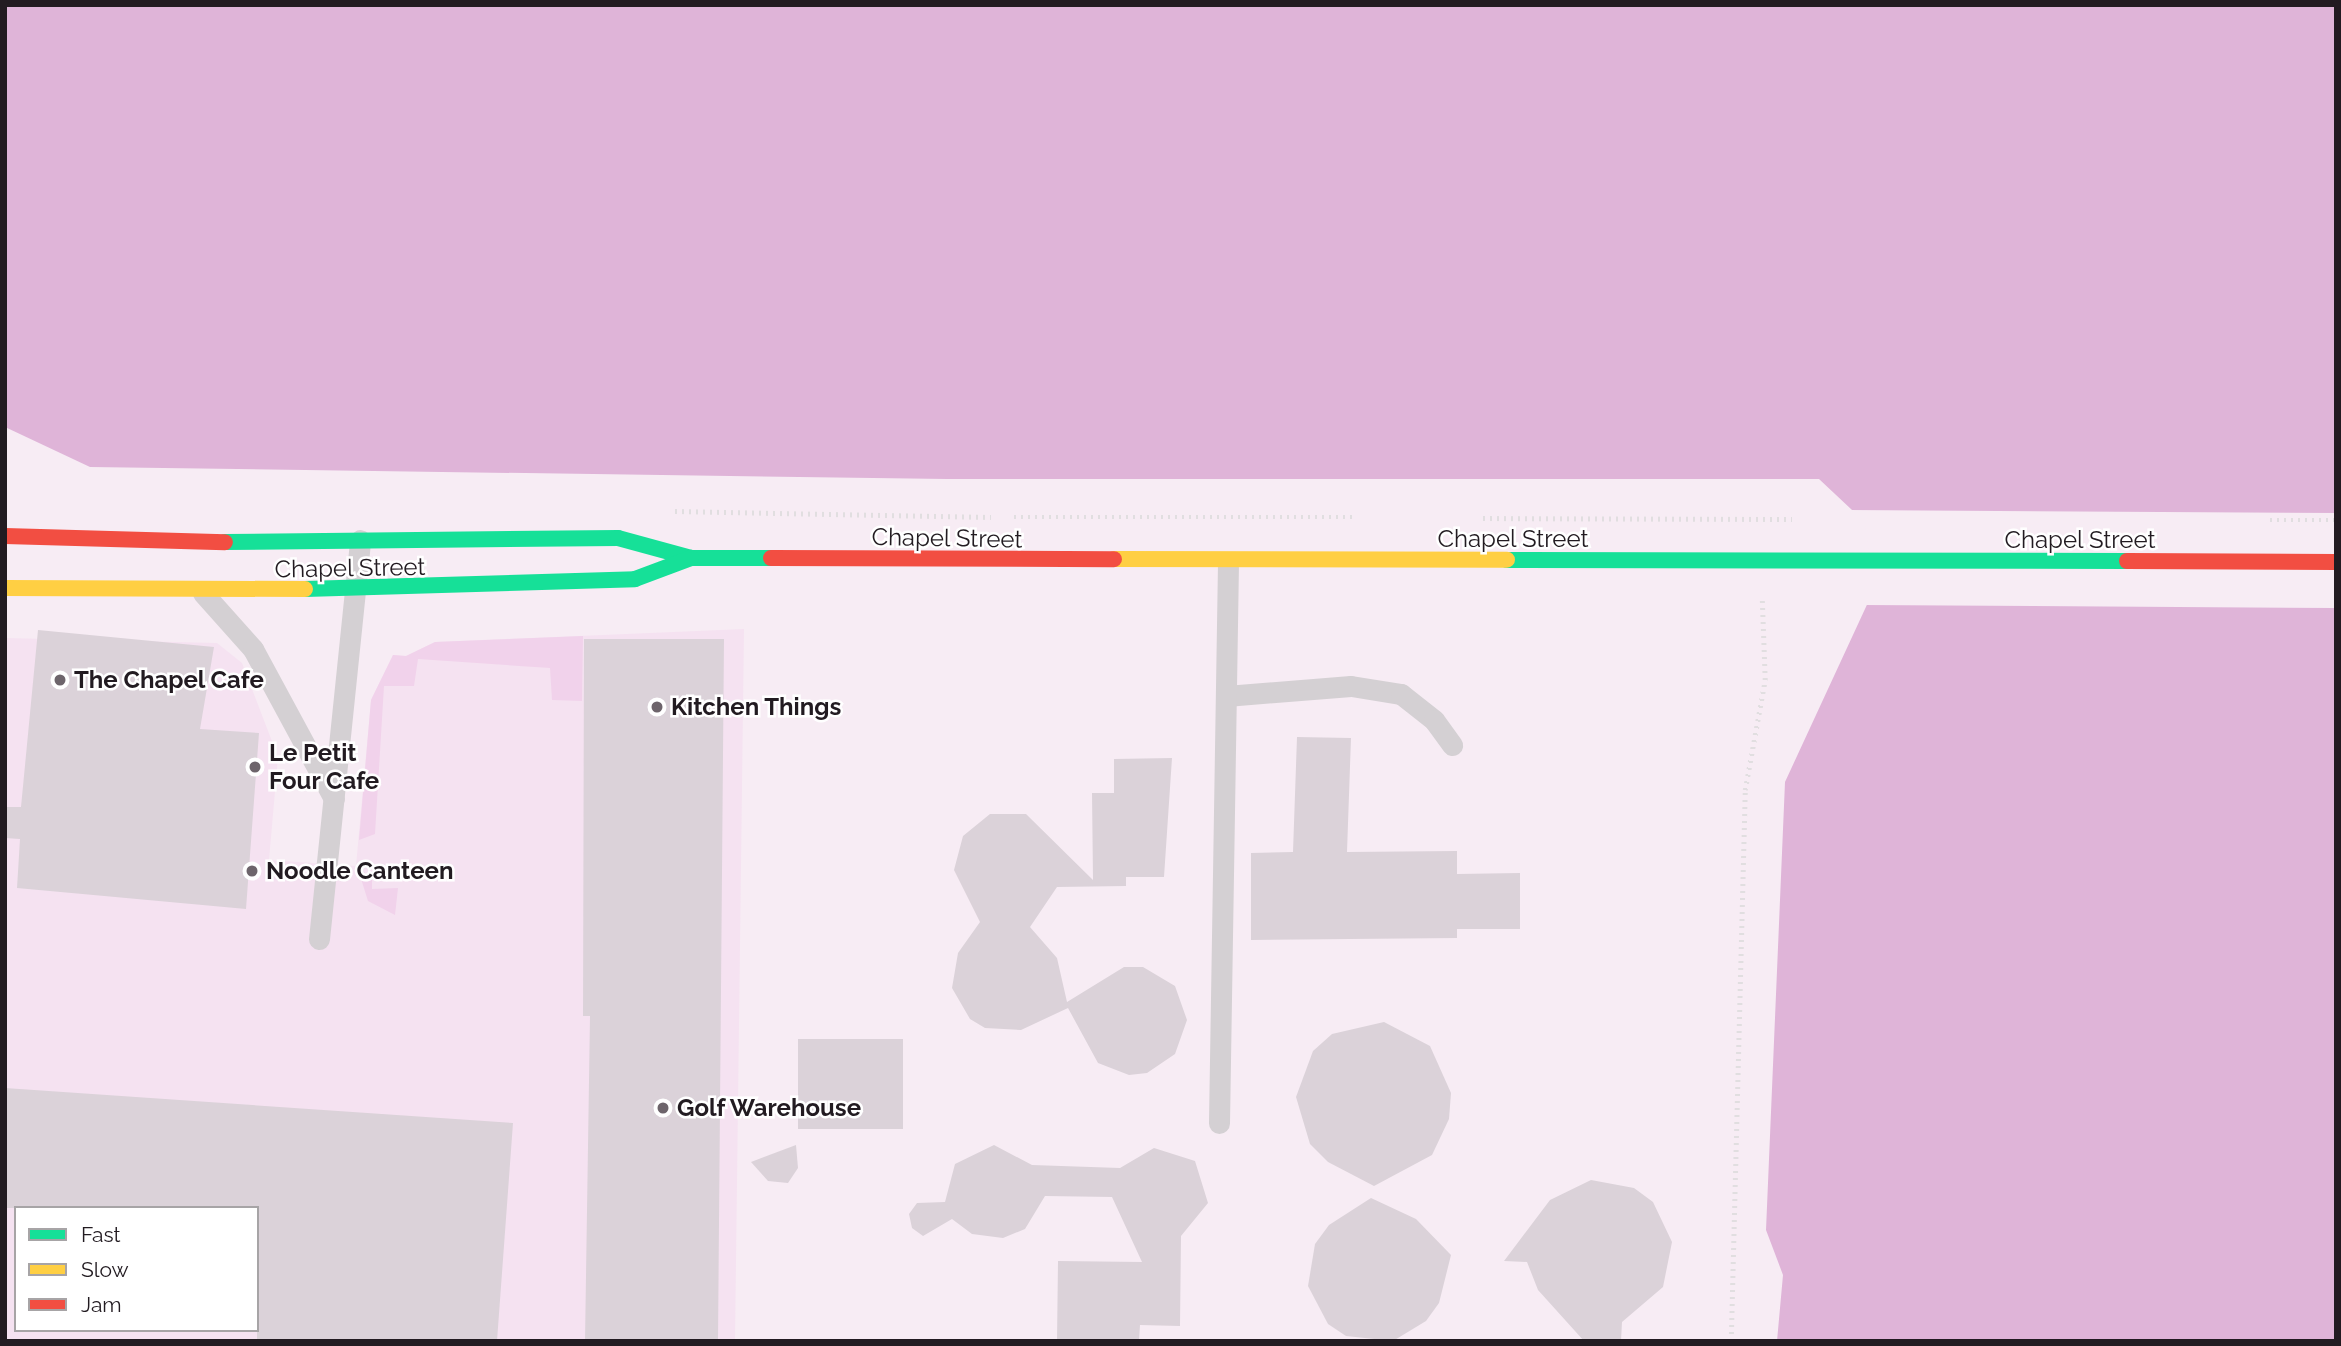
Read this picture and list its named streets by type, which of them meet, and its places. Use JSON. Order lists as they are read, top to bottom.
{
  "streets": {
    "main road": ["Chapel Street"]
  },
  "places": [
    "The Chapel Cafe",
    "Kitchen Things",
    "Le Petit Four Cafe",
    "Noodle Canteen",
    "Golf Warehouse"
  ],
  "legend": ["Fast", "Slow", "Jam"]
}
